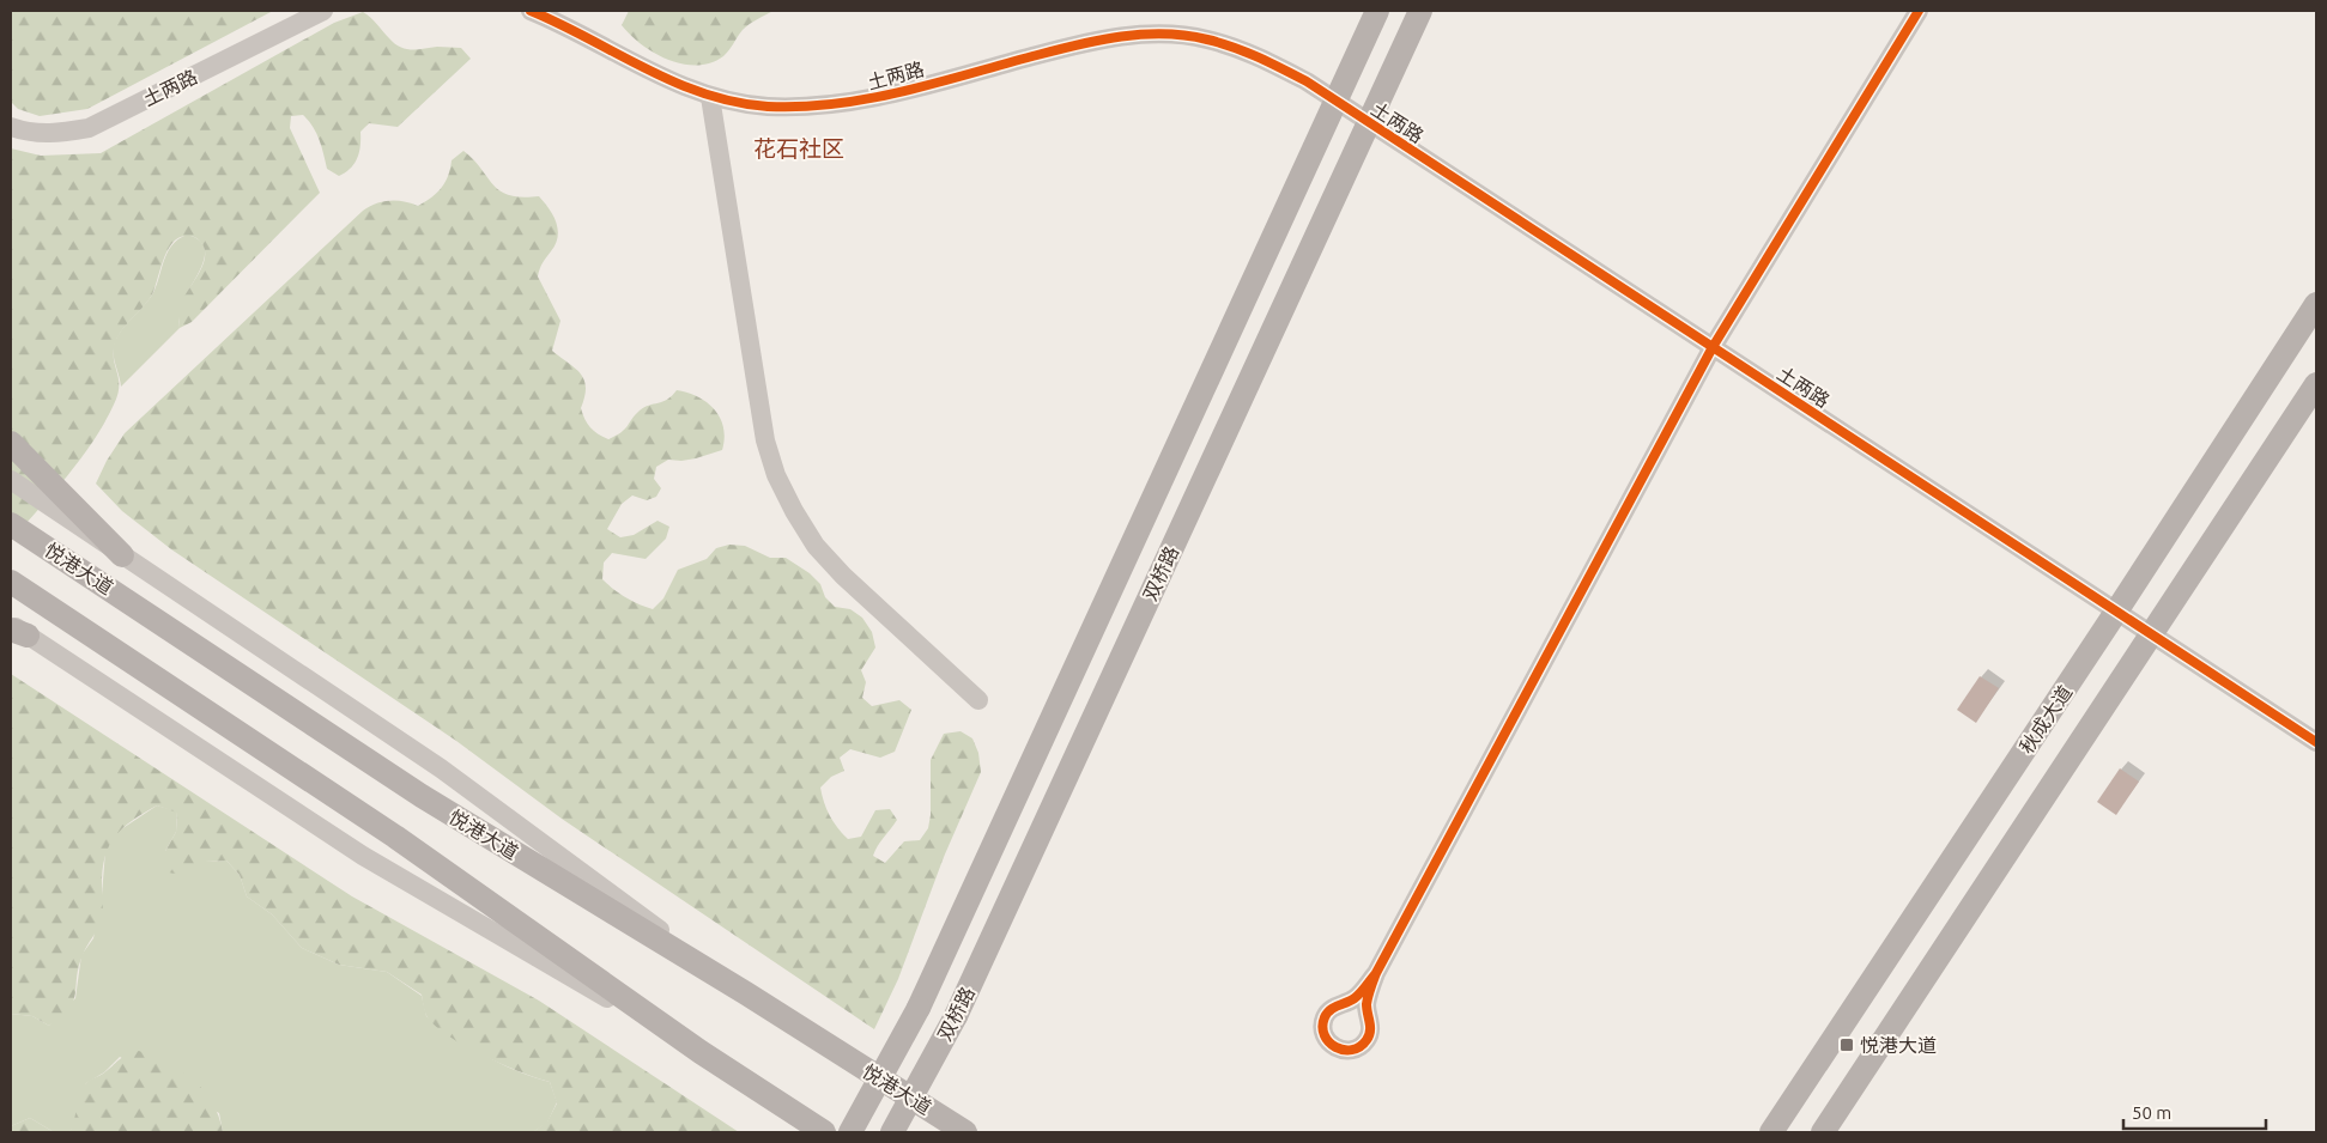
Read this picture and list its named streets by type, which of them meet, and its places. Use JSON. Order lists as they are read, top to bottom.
{
  "streets": {
    "main road": ["悦港大道", "双桥路", "秋成大道"],
    "street": ["土两路"]
  },
  "crossings": [
    ["土两路", "双桥路"],
    ["土两路", "秋成大道"]
  ],
  "districts": ["花石社区"],
  "places": {
    "transit": ["悦港大道"]
  },
  "scale_bar": "50 m"
}
